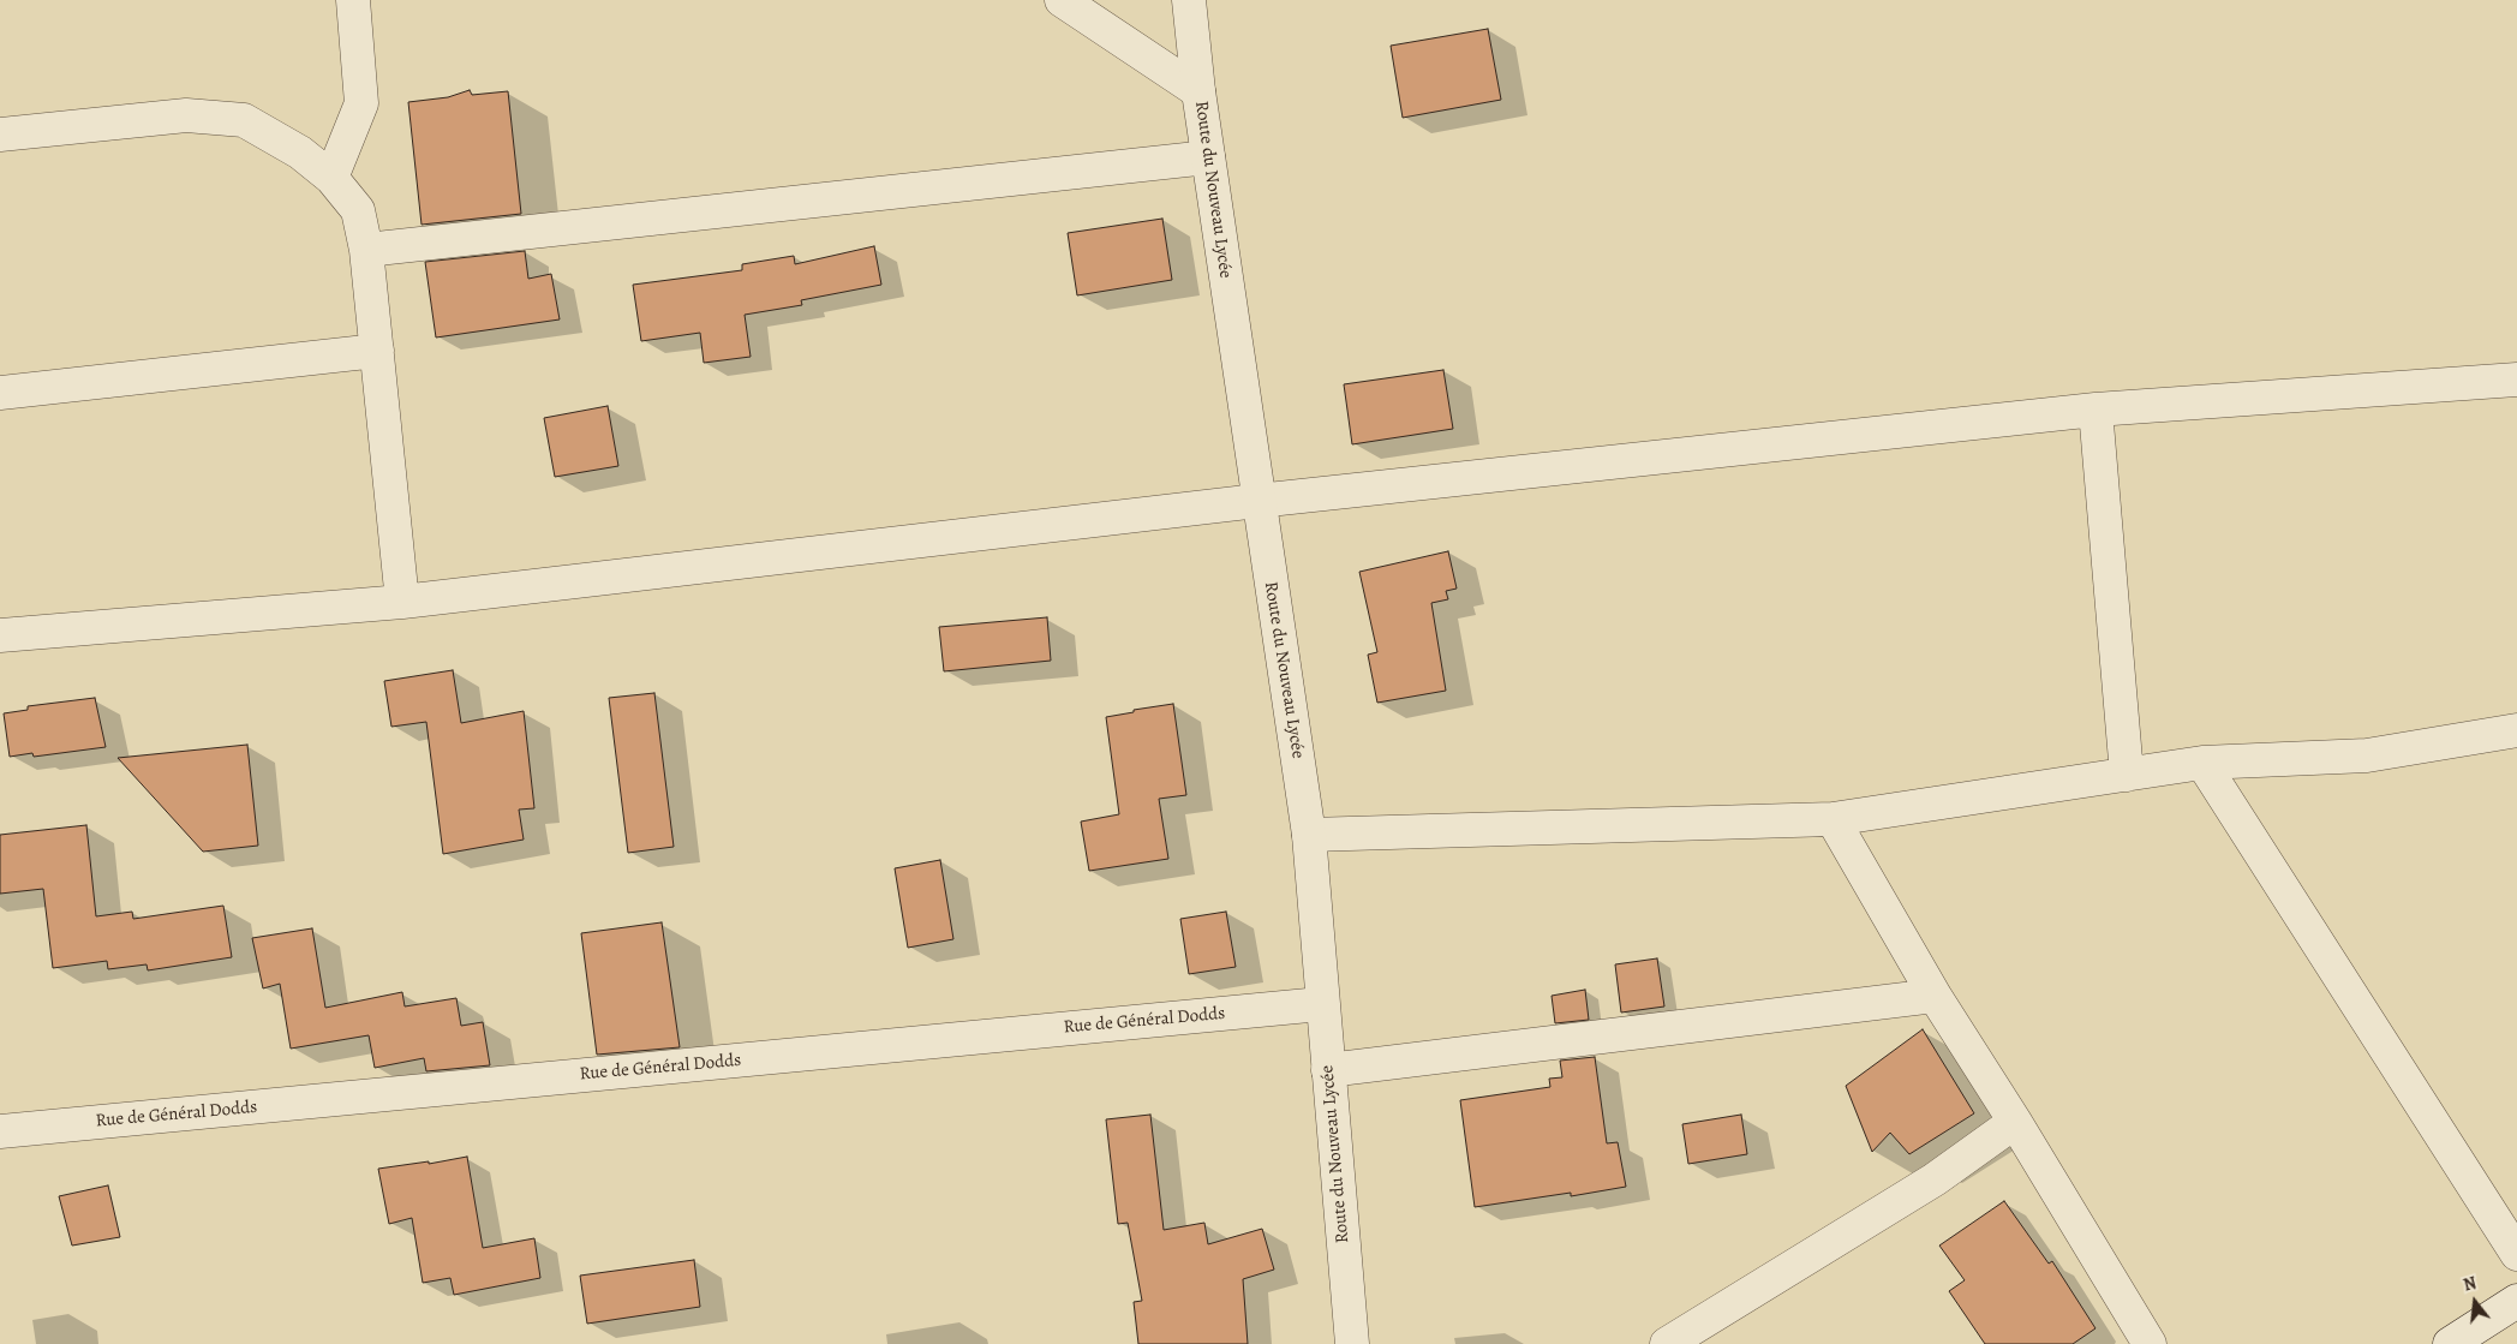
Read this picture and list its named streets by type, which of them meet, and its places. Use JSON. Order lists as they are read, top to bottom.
{
  "streets": {
    "street": ["Route du Nouveau Lycée", "Rue de Général Dodds"]
  },
  "crossings": [
    ["Route du Nouveau Lycée", "Rue de Général Dodds"]
  ],
  "north": "top"
}
